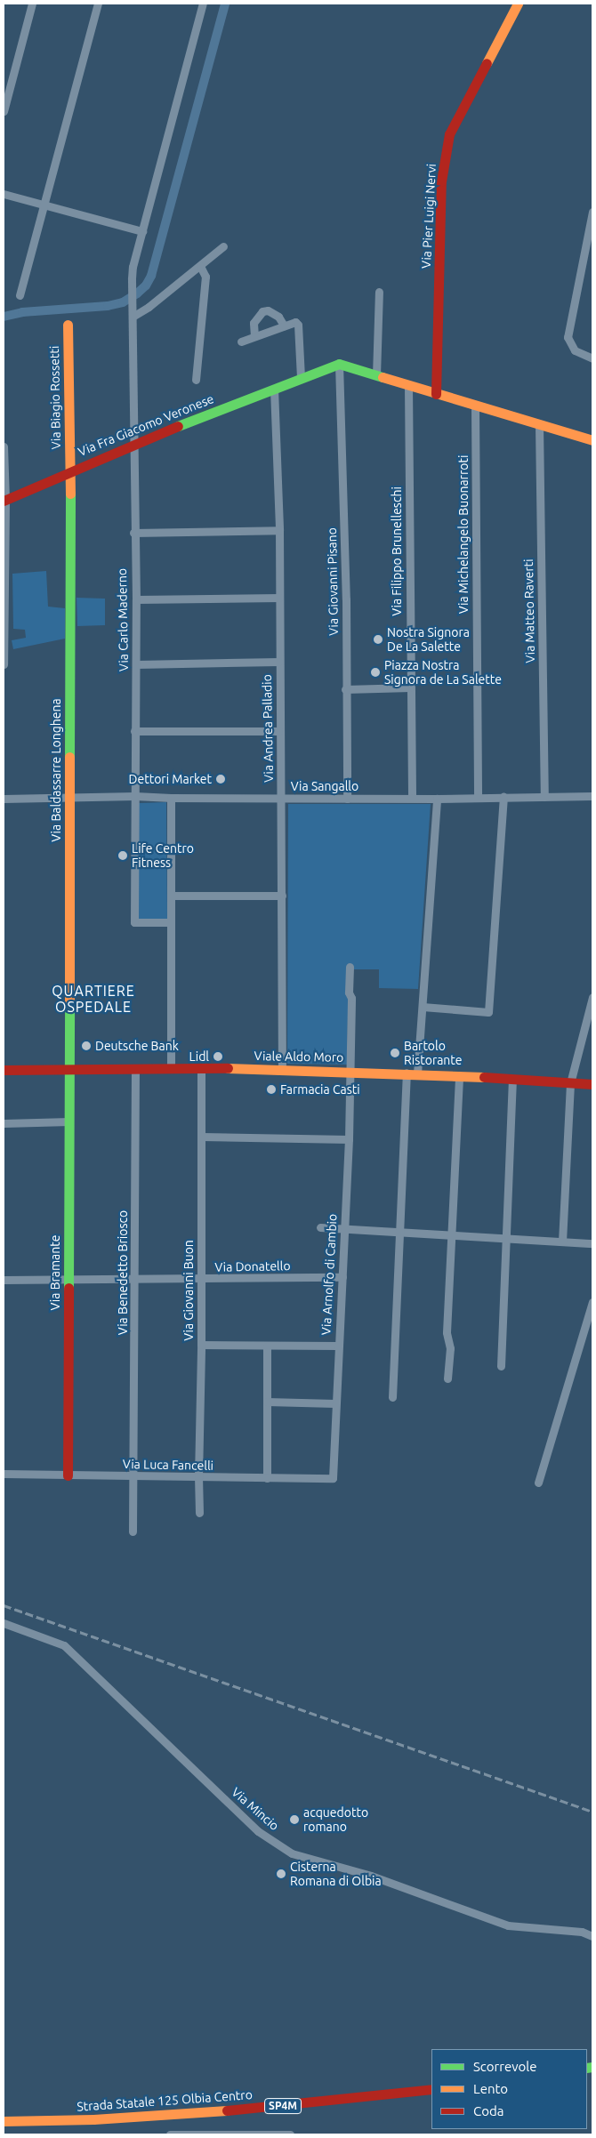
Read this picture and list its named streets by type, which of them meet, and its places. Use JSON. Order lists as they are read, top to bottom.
{
  "streets": {
    "street": [
      "Via Pier Luigi Nervi",
      "Via Biagio Rossetti",
      "Via Fra Giacomo Veronese",
      "Via Michelangelo Buonarroti",
      "Via Filippo Brunelleschi",
      "Via Giovanni Pisano",
      "Via Matteo Raverti",
      "Via Carlo Maderno",
      "Via Andrea Palladio",
      "Via Baldassarre Longhena",
      "Via Sangallo",
      "Viale Aldo Moro",
      "Via Donatello",
      "Via Bramante",
      "Via Benedetto Briosco",
      "Via Arnolfo di Cambio",
      "Via Giovanni Buon",
      "Via Luca Fancelli",
      "Via Mincio",
      "Strada Statale 125 Olbia Centro",
      "SP4M"
    ]
  },
  "crossings": [
    ["Via Biagio Rossetti", "Via Fra Giacomo Veronese"],
    ["Via Biagio Rossetti", "Via Baldassarre Longhena"],
    ["Via Fra Giacomo Veronese", "Via Giovanni Pisano"],
    ["Via Fra Giacomo Veronese", "Via Carlo Maderno"],
    ["Via Fra Giacomo Veronese", "Via Andrea Palladio"],
    ["Via Fra Giacomo Veronese", "Via Baldassarre Longhena"],
    ["Via Michelangelo Buonarroti", "Via Sangallo"],
    ["Via Filippo Brunelleschi", "Via Sangallo"],
    ["Via Giovanni Pisano", "Via Sangallo"],
    ["Via Matteo Raverti", "Via Sangallo"],
    ["Via Carlo Maderno", "Via Sangallo"],
    ["Via Andrea Palladio", "Via Sangallo"],
    ["Via Andrea Palladio", "Viale Aldo Moro"],
    ["Via Baldassarre Longhena", "Via Sangallo"],
    ["Via Baldassarre Longhena", "Viale Aldo Moro"],
    ["Via Baldassarre Longhena", "Via Bramante"],
    ["Viale Aldo Moro", "Via Bramante"],
    ["Viale Aldo Moro", "Via Benedetto Briosco"],
    ["Viale Aldo Moro", "Via Arnolfo di Cambio"],
    ["Viale Aldo Moro", "Via Giovanni Buon"],
    ["Via Donatello", "Via Bramante"],
    ["Via Donatello", "Via Benedetto Briosco"],
    ["Via Donatello", "Via Arnolfo di Cambio"],
    ["Via Donatello", "Via Giovanni Buon"],
    ["Via Bramante", "Via Luca Fancelli"],
    ["Via Benedetto Briosco", "Via Luca Fancelli"],
    ["Via Arnolfo di Cambio", "Via Luca Fancelli"],
    ["Via Giovanni Buon", "Via Luca Fancelli"]
  ],
  "districts": ["QUARTIERE OSPEDALE"],
  "places": [
    "Nostra Signora De La Salette",
    "Piazza Nostra Signora de La Salette",
    "Dettori Market",
    "Life Centro Fitness",
    "Deutsche Bank",
    "Bartolo Ristorante",
    "Lidl",
    "Farmacia Casti",
    "acquedotto romano",
    "Cisterna Romana di Olbia"
  ],
  "legend": ["Scorrevole", "Lento", "Coda"]
}
